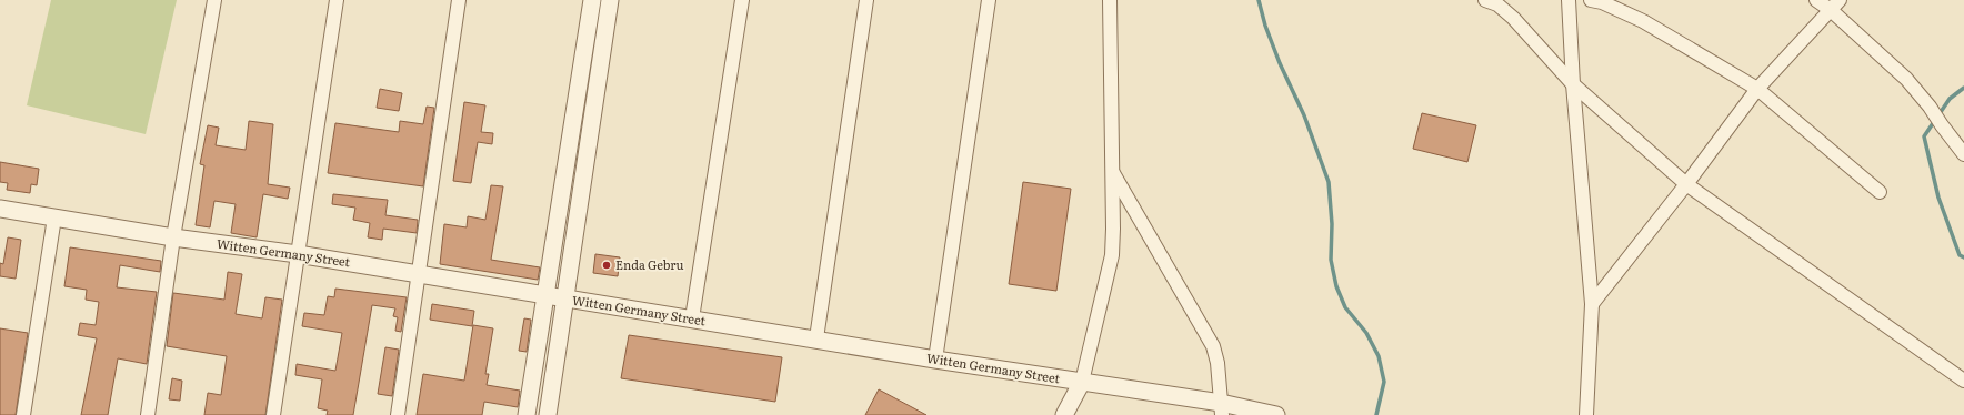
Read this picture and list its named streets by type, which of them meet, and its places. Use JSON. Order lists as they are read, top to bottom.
{
  "streets": {
    "street": ["Witten Germany Street"]
  },
  "places": ["Enda Gebru"]
}
